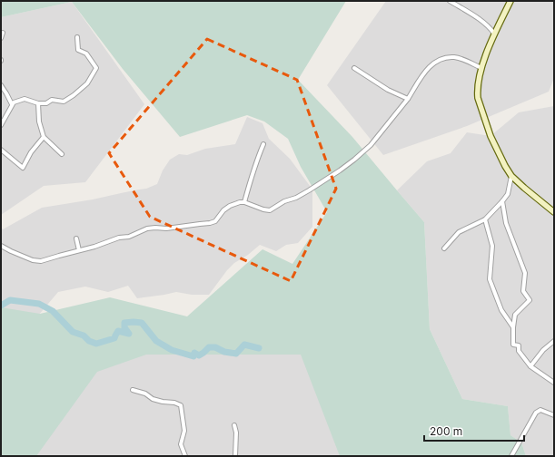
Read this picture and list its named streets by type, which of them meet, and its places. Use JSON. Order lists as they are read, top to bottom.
{
  "scale_bar": "200 m"
}
